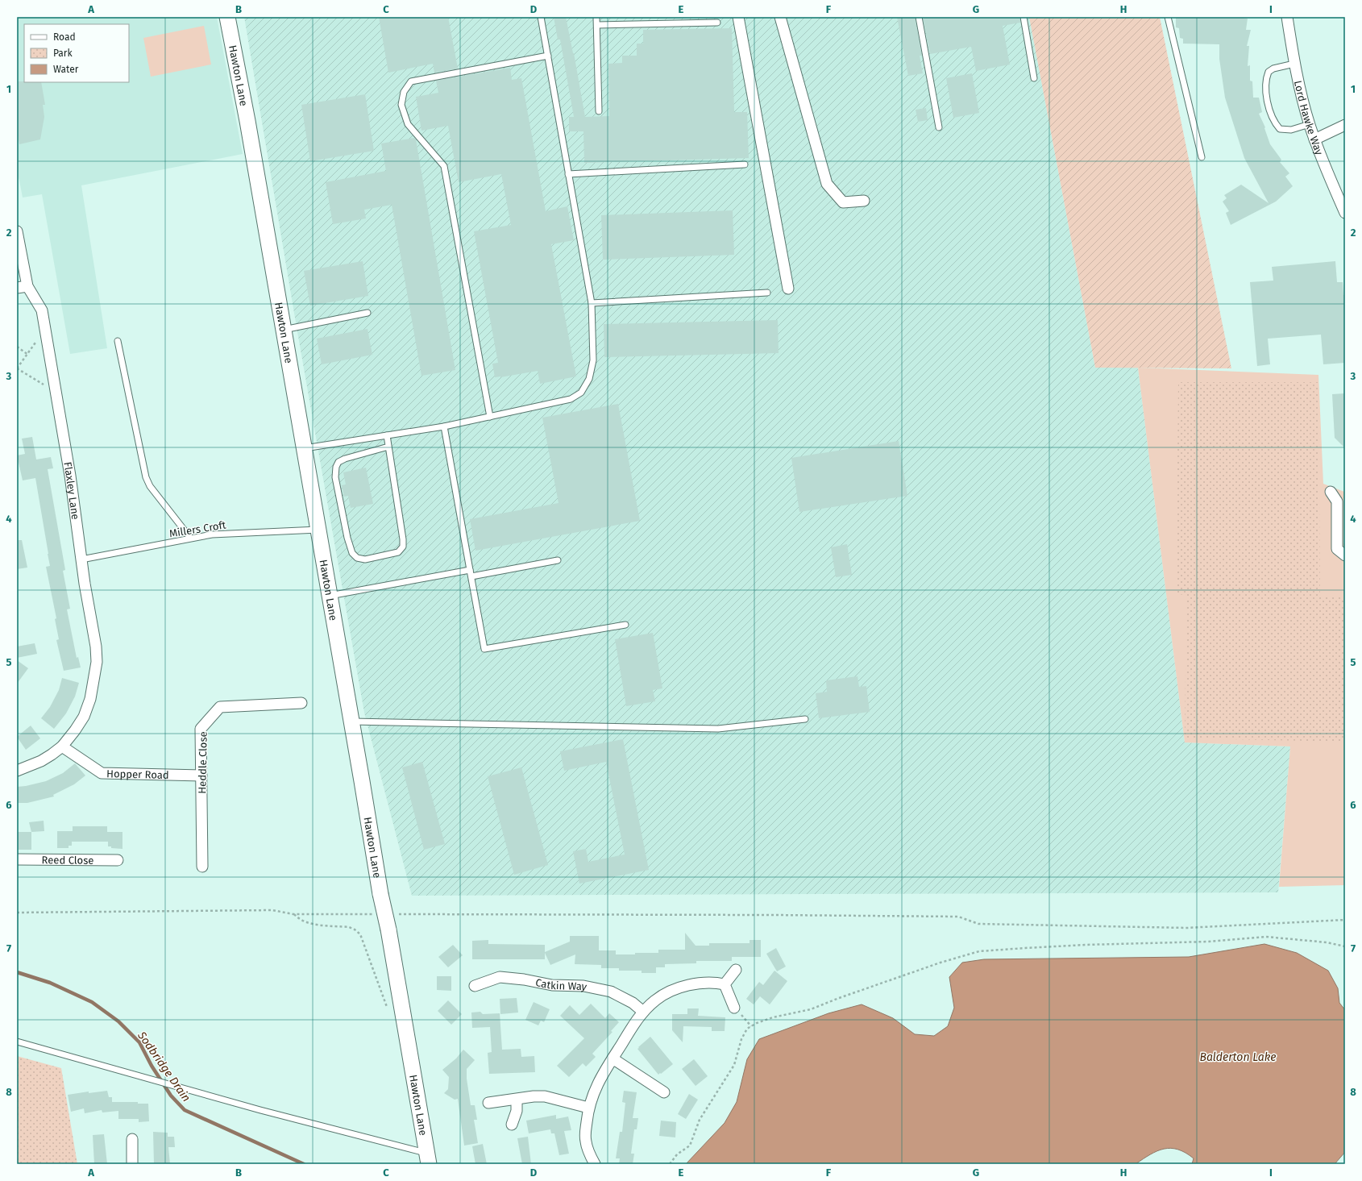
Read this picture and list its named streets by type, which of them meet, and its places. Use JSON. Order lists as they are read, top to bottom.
{
  "streets": {
    "street": [
      "Hawton Lane",
      "Lord Hawke Way",
      "Flaxley Lane",
      "Heddle Close",
      "Hopper Road",
      "Reed Close",
      "Catkin Way"
    ],
    "lane": ["Millers Croft"]
  },
  "crossings": [
    ["Hawton Lane", "Millers Croft"],
    ["Flaxley Lane", "Millers Croft"],
    ["Flaxley Lane", "Hopper Road"],
    ["Heddle Close", "Hopper Road"]
  ],
  "water": ["Balderton Lake", "Sodbridge Drain"],
  "legend": ["Road", "Park", "Water"],
  "grid": {
    "columns": [
      "A",
      "B",
      "C",
      "D",
      "E",
      "F",
      "G",
      "H",
      "I"
    ],
    "rows": [
      "1",
      "2",
      "3",
      "4",
      "5",
      "6",
      "7",
      "8"
    ]
  }
}
